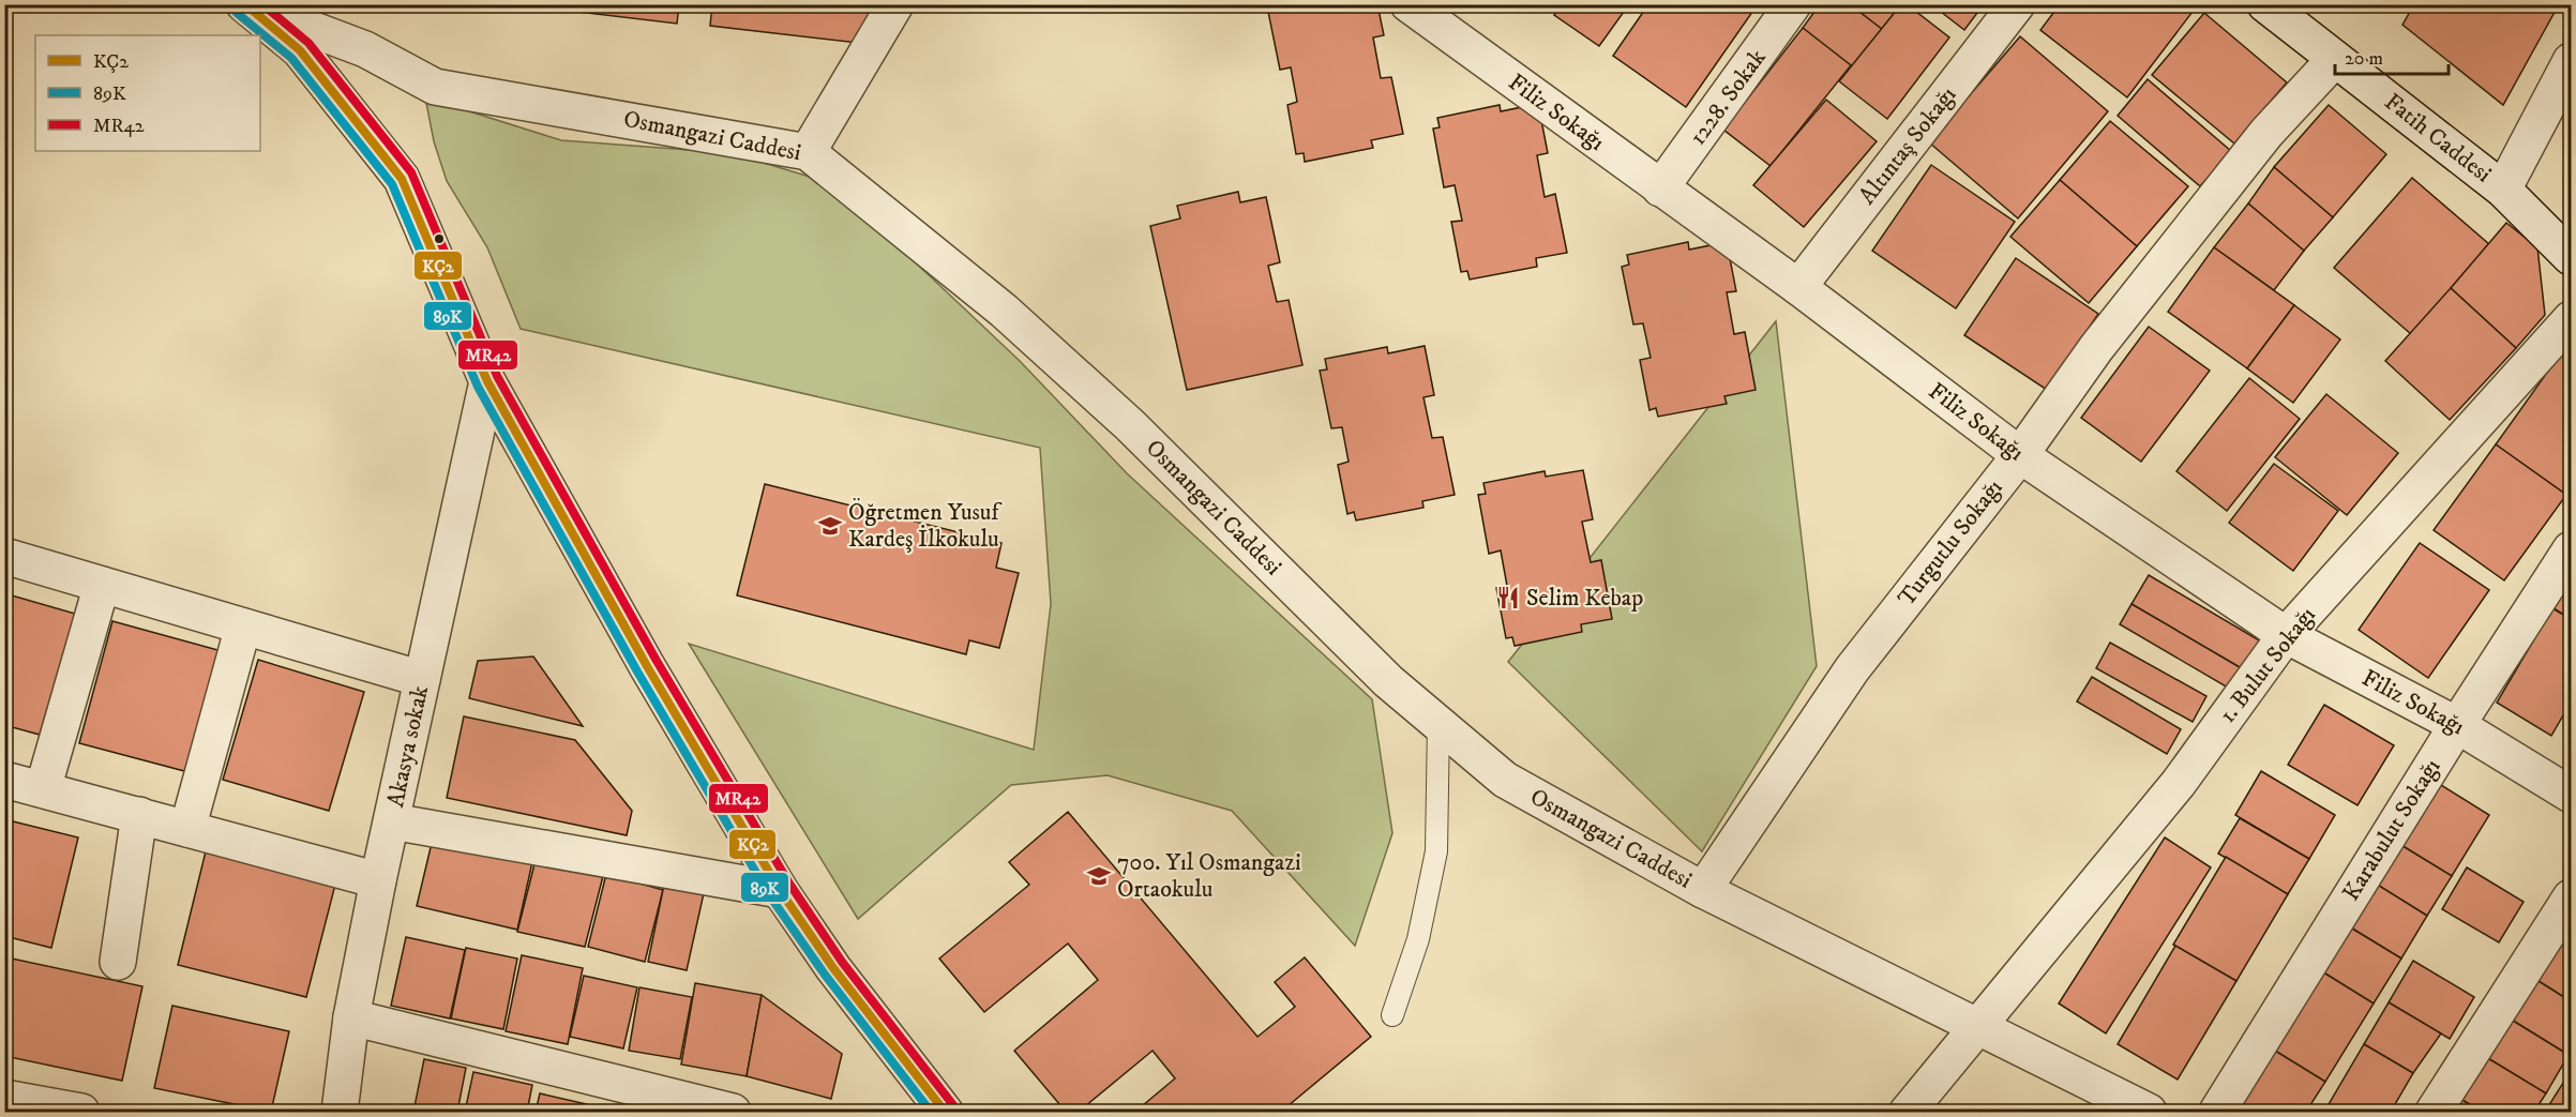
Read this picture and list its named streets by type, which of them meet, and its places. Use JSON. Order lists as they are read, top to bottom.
{
  "streets": {
    "street": [
      "1228. Sokak",
      "Filiz Sokağı",
      "Osmangazi Caddesi",
      "Fatih Caddesi",
      "Altıntaş Sokağı",
      "Turgutlu Sokağı",
      "1. Bulut Sokağı",
      "Akasya sokak",
      "Karabulut Sokağı"
    ]
  },
  "crossings": [
    ["1228. Sokak", "Filiz Sokağı"],
    ["Filiz Sokağı", "Altıntaş Sokağı"],
    ["Filiz Sokağı", "Turgutlu Sokağı"],
    ["Filiz Sokağı", "1. Bulut Sokağı"],
    ["Filiz Sokağı", "Karabulut Sokağı"],
    ["Osmangazi Caddesi", "Turgutlu Sokağı"],
    ["Osmangazi Caddesi", "1. Bulut Sokağı"],
    ["Fatih Caddesi", "Turgutlu Sokağı"]
  ],
  "places": {
    "school or university": ["Öğretmen Yusuf Kardeş İlkokulu", "700. Yıl Osmangazi Ortaokulu"],
    "restaurant": ["Selim Kebap"]
  },
  "lines": ["transit line KÇ2", "transit line MR42", "transit line 89K"],
  "legend": ["KÇ2", "89K", "MR42"],
  "scale_bar": "20 m"
}
